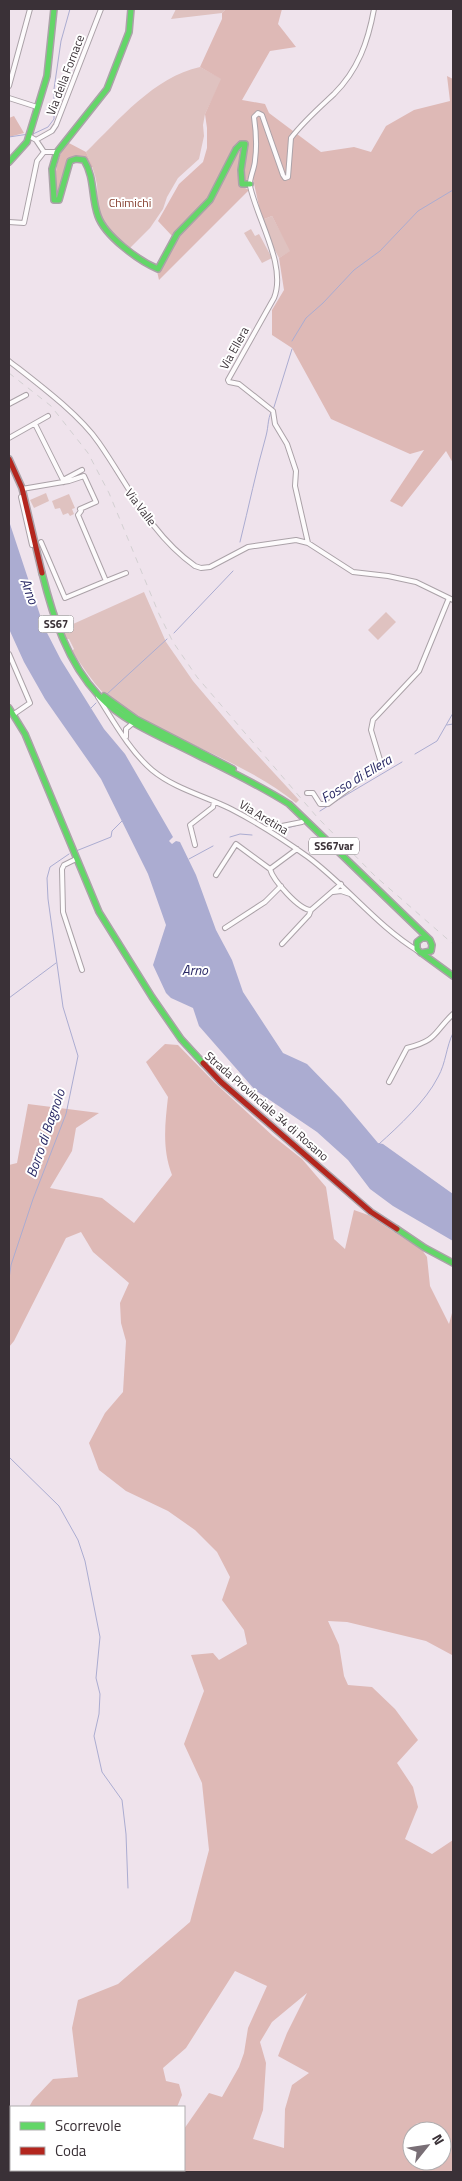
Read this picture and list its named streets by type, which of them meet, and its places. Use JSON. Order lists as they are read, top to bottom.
{
  "streets": {
    "main road": [
      "Via Ellera",
      "SS67",
      "Via Aretina",
      "SS67var",
      "Strada Provinciale 34 di Rosano"
    ],
    "street": ["Via della Fornace", "Via Valle"]
  },
  "crossings": [
    ["Via Ellera", "Via Valle"],
    ["Via Aretina", "SS67var"]
  ],
  "water": ["Arno", "Fosso di Ellera", "Borro di Bagnolo"],
  "parks": ["Chimichi"],
  "legend": ["Scorrevole", "Coda"],
  "north": "top right"
}
